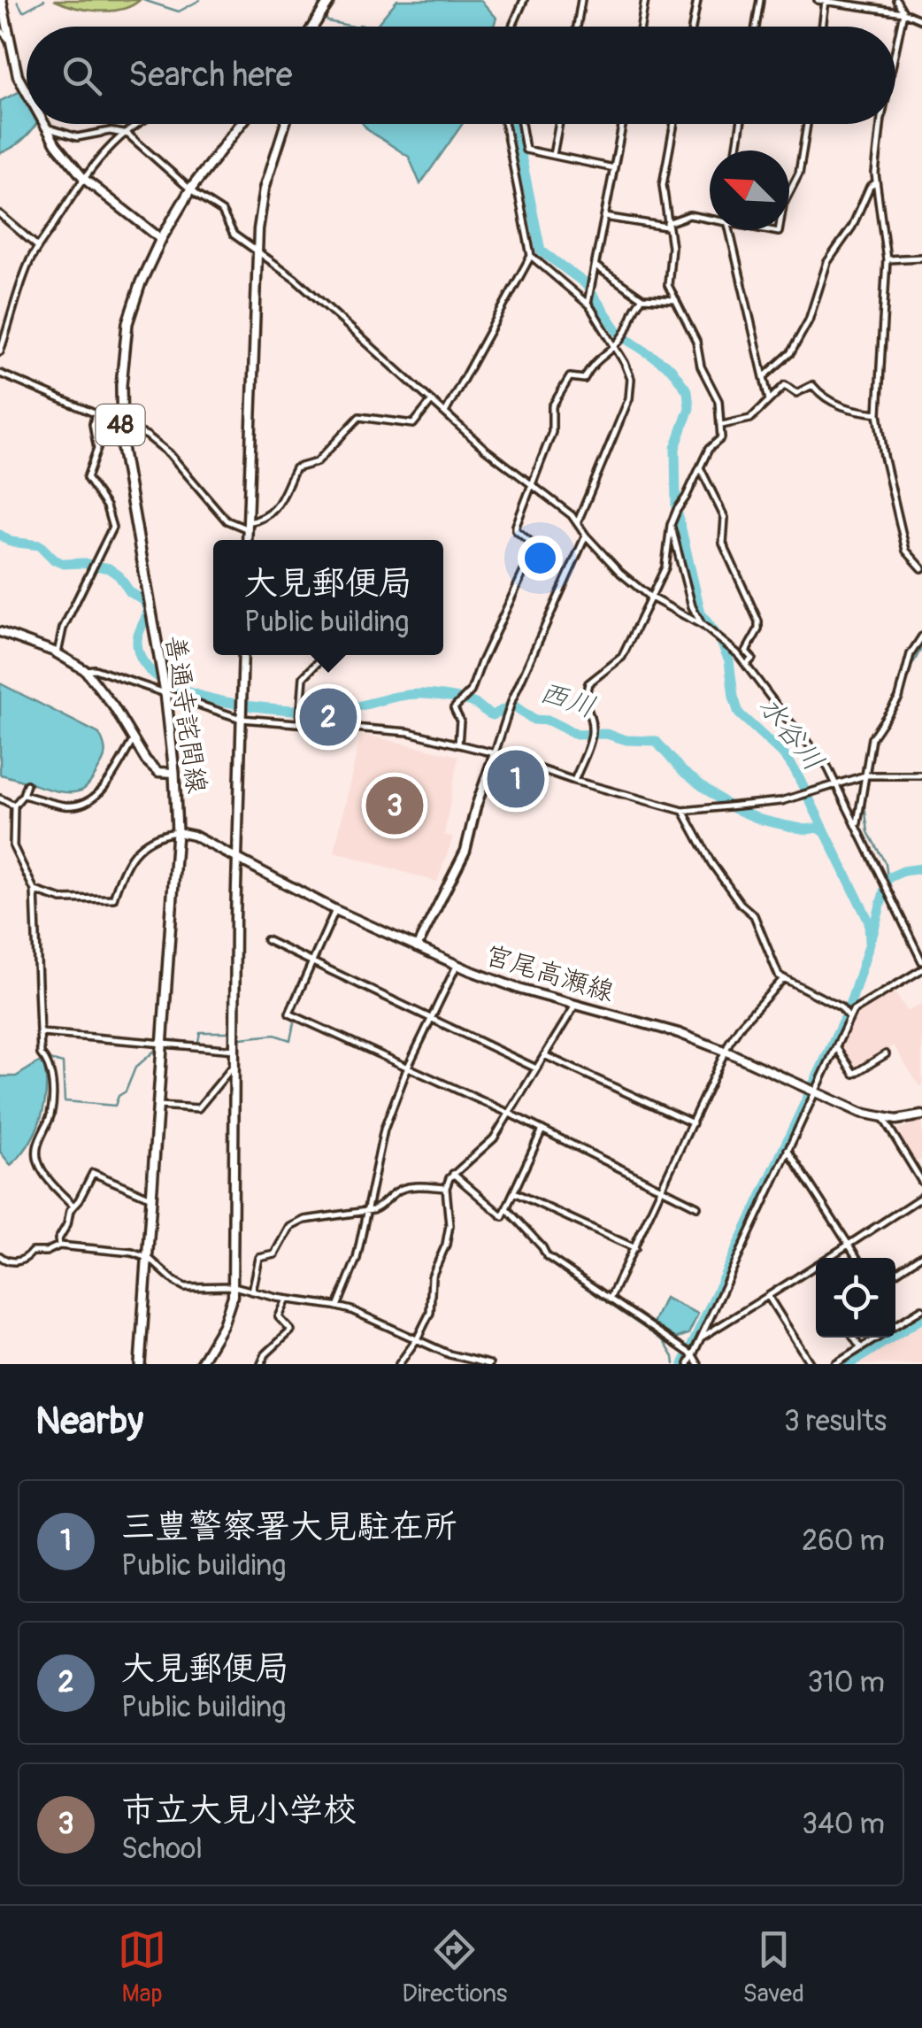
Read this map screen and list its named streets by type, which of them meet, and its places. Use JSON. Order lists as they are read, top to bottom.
{
  "streets": {
    "main road": ["48", "善通寺詫間線"],
    "street": ["宮尾高瀬線"]
  },
  "crossings": [
    ["善通寺詫間線", "宮尾高瀬線"]
  ],
  "water": ["西川", "水谷川"],
  "north": "top left",
  "page": {
    "search": "Search here",
    "popup": ["大見郵便局", "Public building"],
    "pins": ["2", "1", "3"],
    "heading": ["Nearby", "3 results"],
    "list": [
      {
        "mark": "1",
        "name": "三豊警察署大見駐在所",
        "note": "Public building",
        "value": "260 m"
      },
      {
        "mark": "2",
        "name": "大見郵便局",
        "note": "Public building",
        "value": "310 m"
      },
      {
        "mark": "3",
        "name": "市立大見小学校",
        "note": "School",
        "value": "340 m"
      }
    ],
    "nav": ["Map", "Directions", "Saved"]
  }
}
